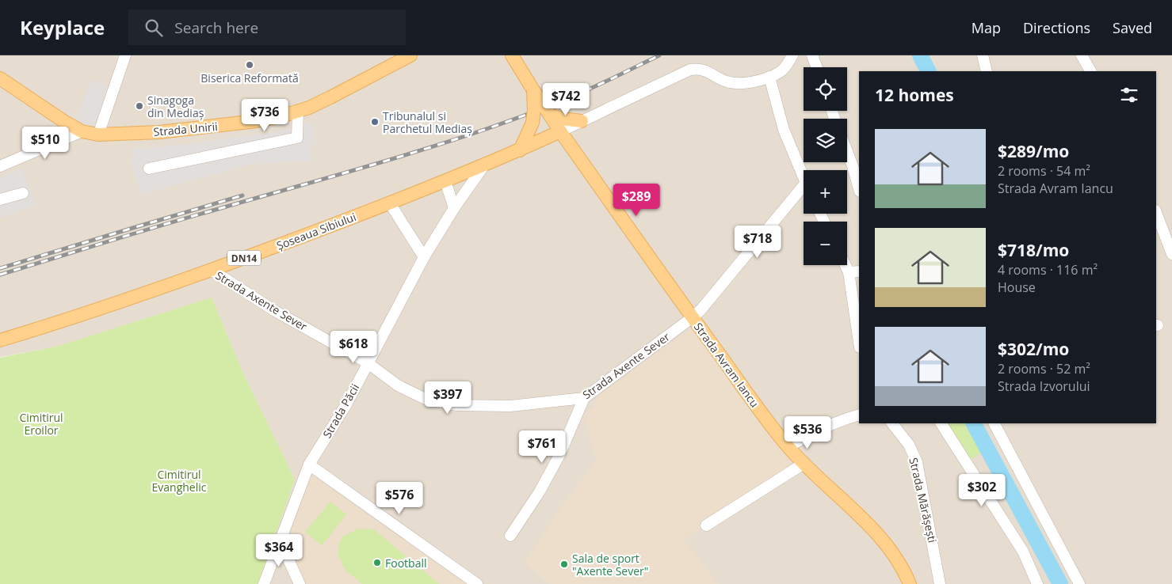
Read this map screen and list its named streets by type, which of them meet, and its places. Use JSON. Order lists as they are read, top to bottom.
{
  "streets": {
    "main road": [
      "Strada Unirii",
      "Șoseaua Sibiului",
      "DN14",
      "Strada Avram Iancu"
    ],
    "street": ["Strada Axente Sever", "Strada Păcii", "Strada Mărășești"]
  },
  "crossings": [
    ["Șoseaua Sibiului", "Strada Axente Sever"],
    ["Șoseaua Sibiului", "Strada Avram Iancu"],
    ["Șoseaua Sibiului", "Strada Păcii"],
    ["Strada Axente Sever", "Strada Avram Iancu"],
    ["Strada Axente Sever", "Strada Păcii"]
  ],
  "parks": ["Cimitirul Eroilor", "Cimitirul Evanghelic"],
  "places": [
    "Biserica Reformată",
    "Sinagoga din Mediaș",
    "Tribunalul si Parchetul Mediaș",
    "Football",
    "Sala de sport \"Axente Sever\""
  ],
  "page": {
    "header": "Keyplace",
    "search": "Search here",
    "nav": ["Map", "Directions", "Saved"],
    "map_buttons": ["+", "−"],
    "heading": "12 homes",
    "price": [
      "$742",
      "$736",
      "$510",
      "$289",
      "$718",
      "$618",
      "$397",
      "$536",
      "$761",
      "$302",
      "$576",
      "$364"
    ],
    "list": [
      {
        "name": "$289/mo",
        "note": "2 rooms · 54 m² · Strada Avram Iancu"
      },
      {
        "name": "$718/mo",
        "note": "4 rooms · 116 m² · House"
      },
      {
        "name": "$302/mo",
        "note": "2 rooms · 52 m² · Strada Izvorului"
      }
    ]
  }
}
